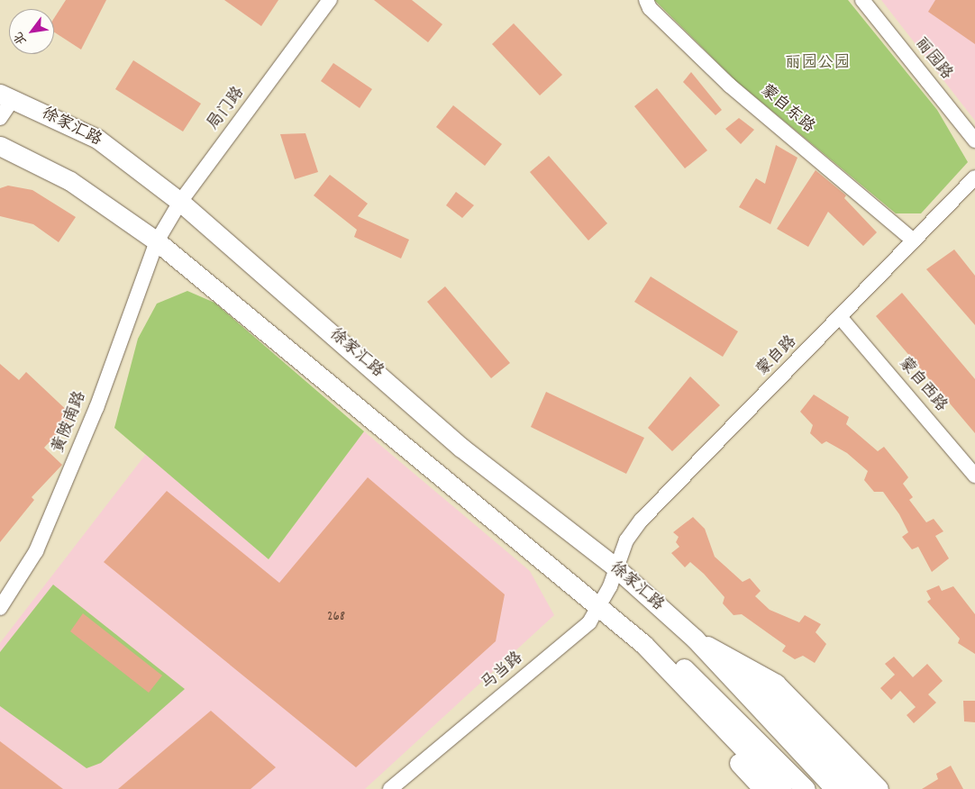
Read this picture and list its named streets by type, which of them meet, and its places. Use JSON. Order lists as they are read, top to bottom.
{
  "streets": {
    "main road": ["徐家汇路"],
    "street": [
      "丽园路",
      "局门路",
      "蒙自东路",
      "蒙自路",
      "蒙自西路",
      "黄陂南路",
      "马当路"
    ]
  },
  "crossings": [
    ["局门路", "徐家汇路"],
    ["局门路", "黄陂南路"],
    ["蒙自东路", "蒙自路"],
    ["徐家汇路", "蒙自路"],
    ["徐家汇路", "马当路"],
    ["蒙自路", "蒙自西路"],
    ["蒙自路", "马当路"]
  ],
  "parks": ["丽园公园"],
  "house_numbers": ["268"],
  "north": "bottom left"
}
